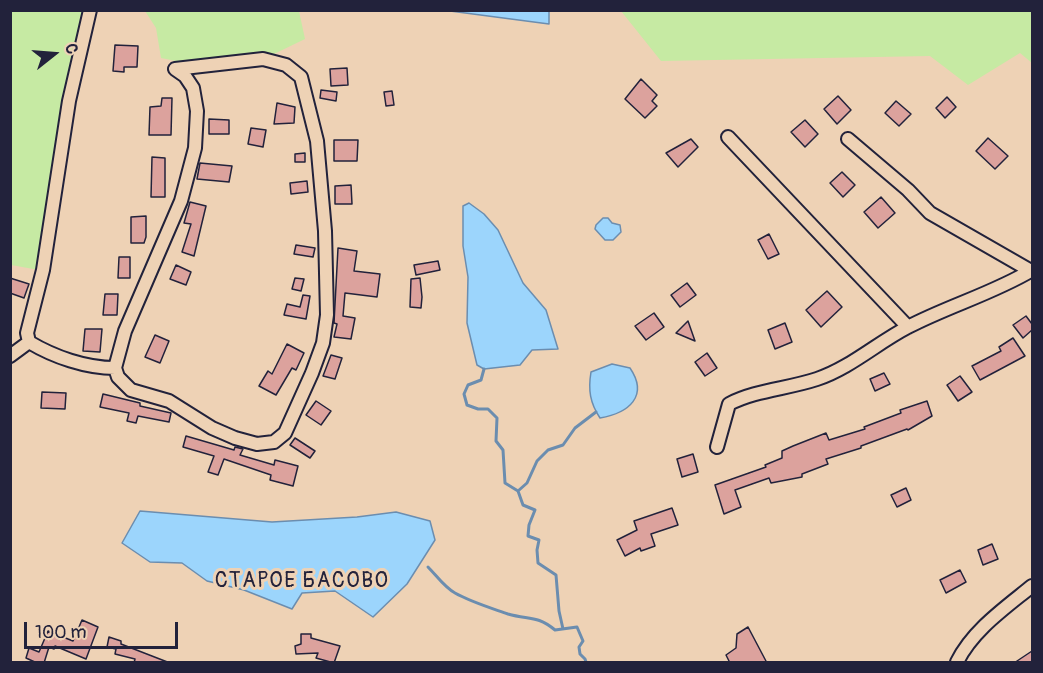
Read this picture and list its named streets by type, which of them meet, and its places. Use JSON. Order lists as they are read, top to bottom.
{
  "districts": ["СТАРОЕ БАСОВО"],
  "scale_bar": "100 m",
  "north": "right"
}
